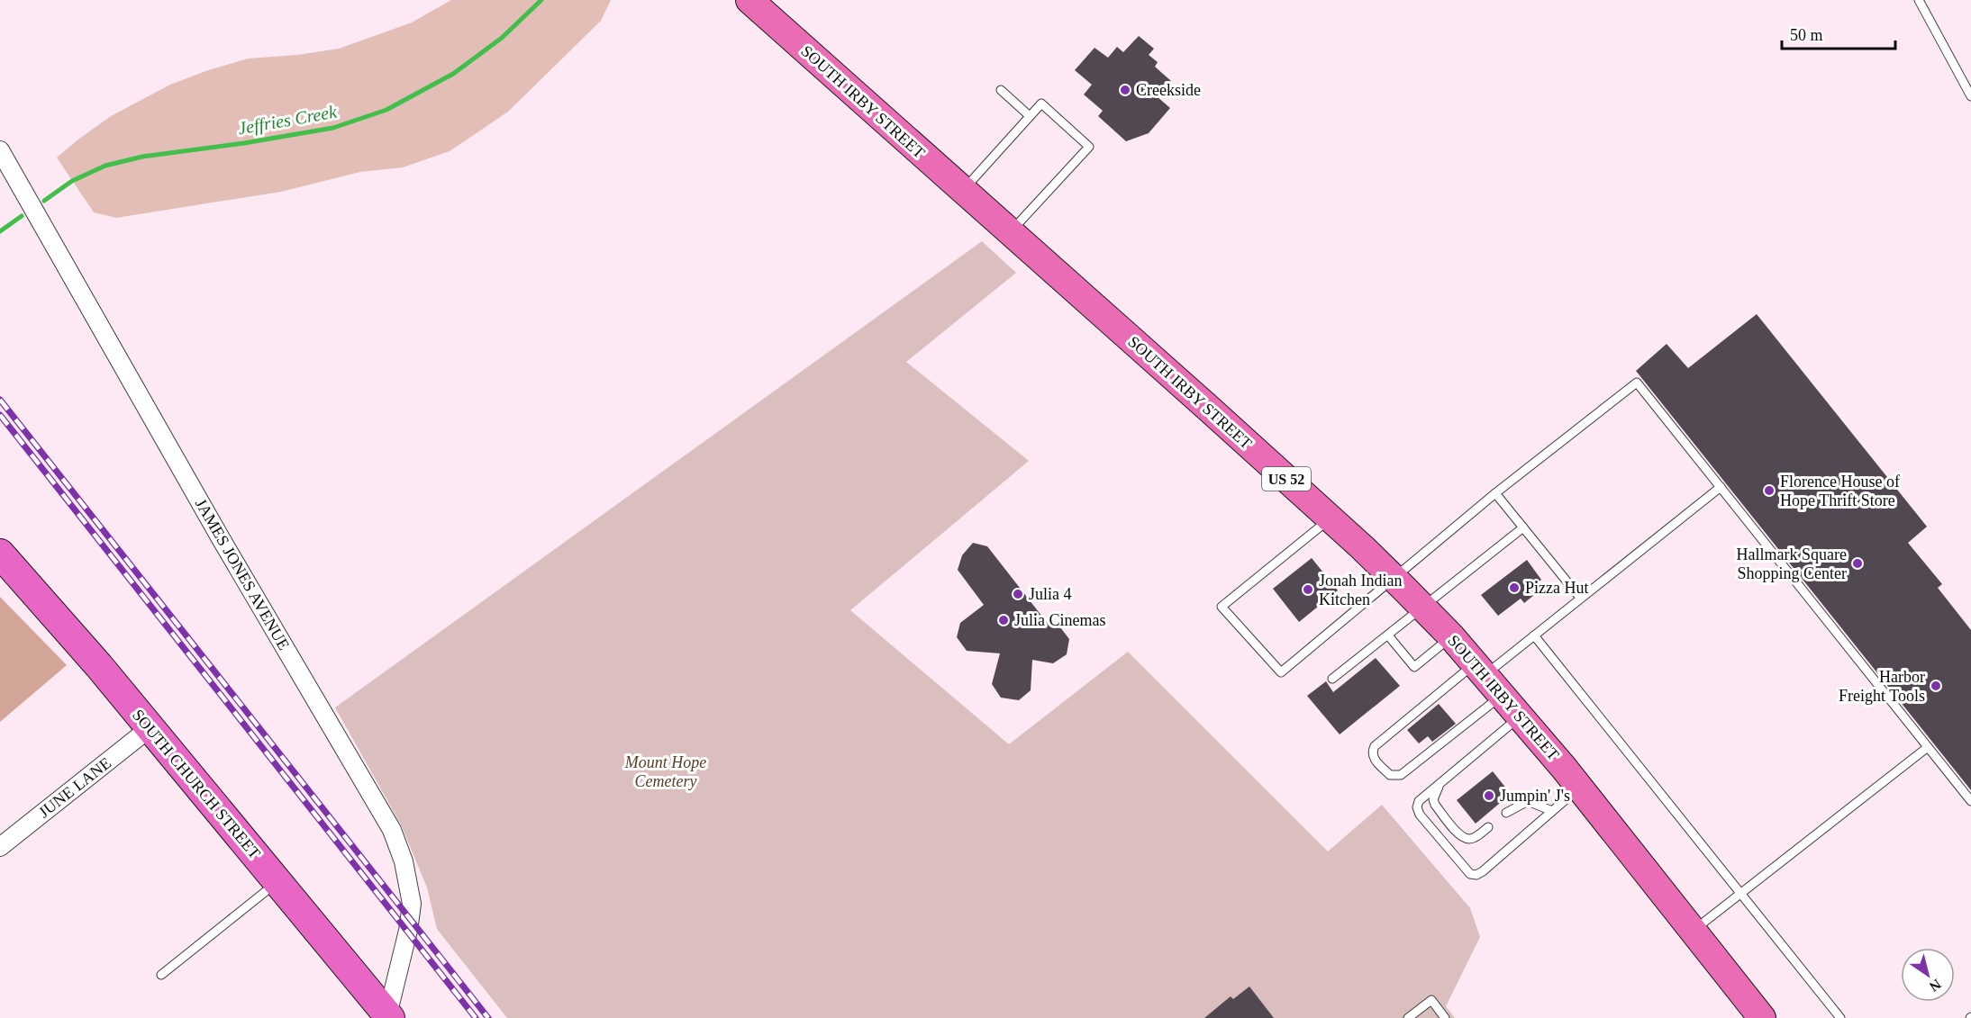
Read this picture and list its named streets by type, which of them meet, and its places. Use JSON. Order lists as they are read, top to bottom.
{
  "streets": {
    "highway": ["SOUTH CHURCH STREET"],
    "main road": ["SOUTH IRBY STREET", "US 52"],
    "street": ["JAMES JONES AVENUE", "JUNE LANE"]
  },
  "crossings": [
    ["JAMES JONES AVENUE", "SOUTH CHURCH STREET"],
    ["SOUTH CHURCH STREET", "JUNE LANE"]
  ],
  "water": ["Jeffries Creek"],
  "parks": ["Mount Hope Cemetery"],
  "places": [
    "Creekside",
    "Florence House of Hope Thrift Store",
    "Hallmark Square Shopping Center",
    "Pizza Hut",
    "Jonah Indian Kitchen",
    "Julia 4",
    "Julia Cinemas",
    "Harbor Freight Tools",
    "Jumpin' J's"
  ],
  "scale_bar": "50 m",
  "north": "bottom right"
}
